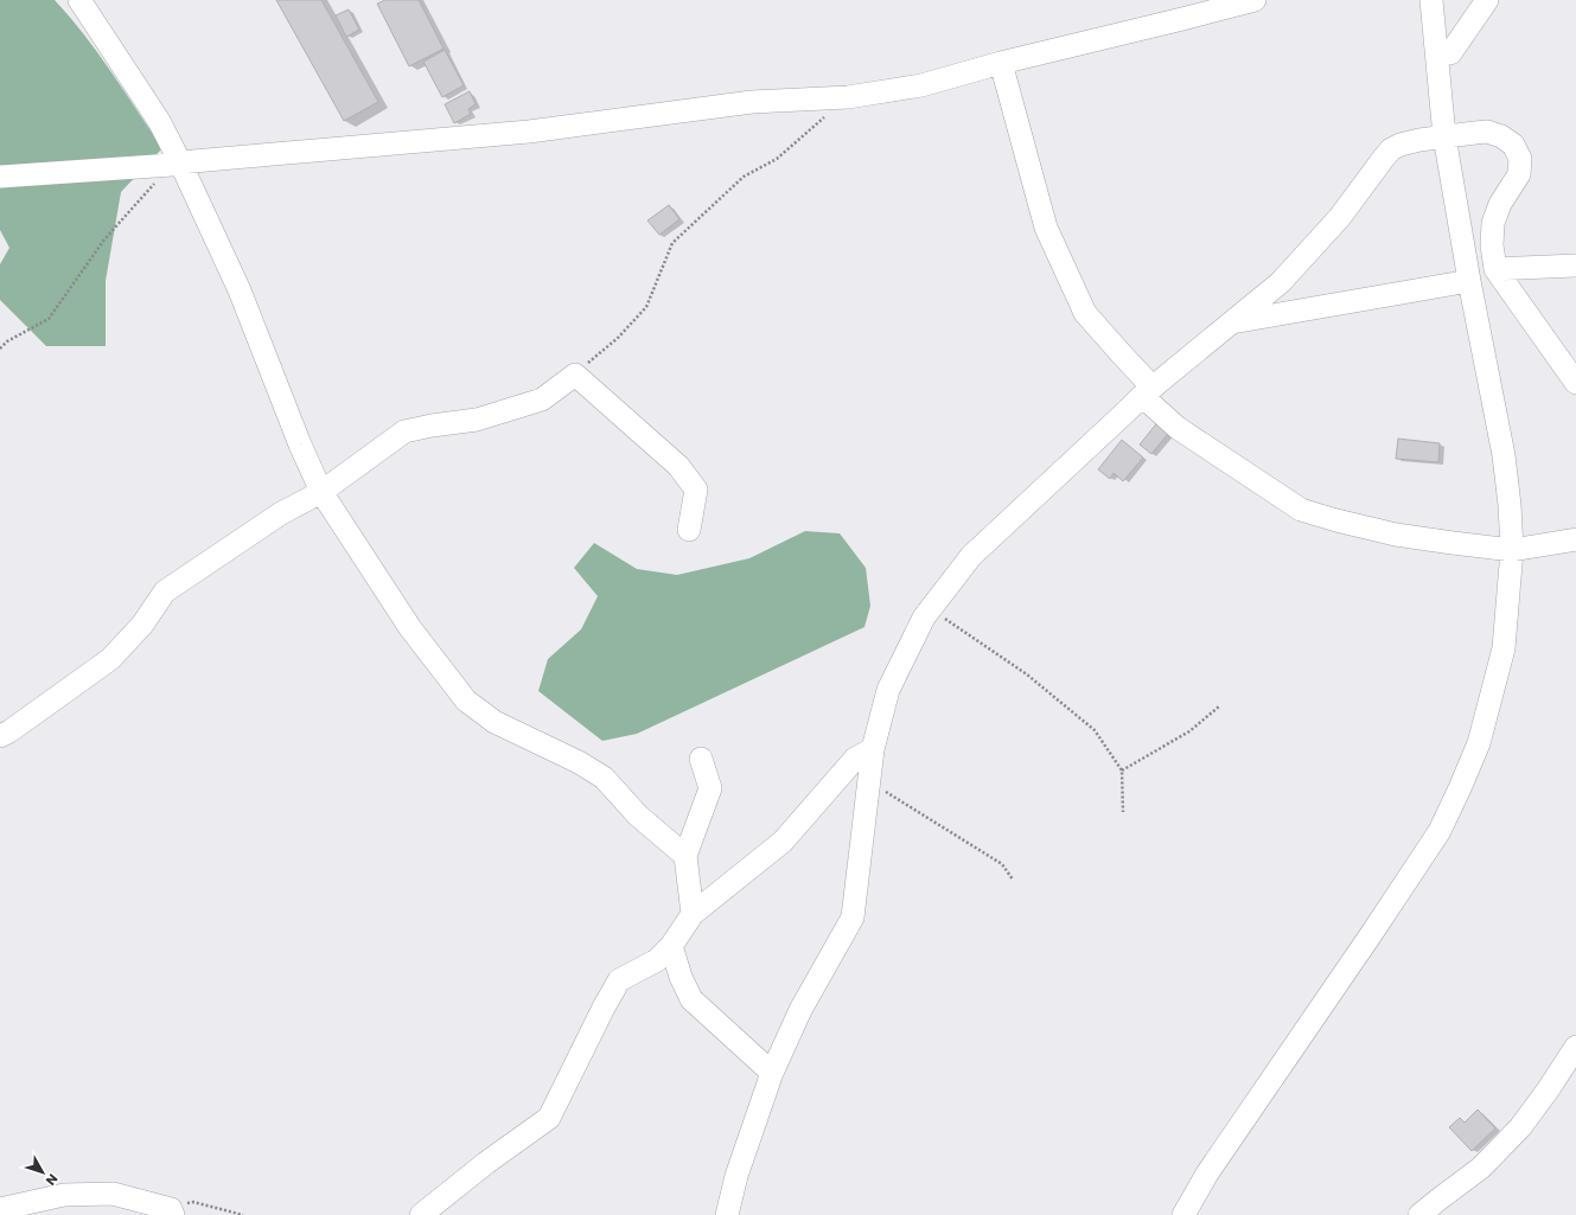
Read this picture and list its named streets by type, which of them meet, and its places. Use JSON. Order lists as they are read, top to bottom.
{
  "north": "bottom right"
}
